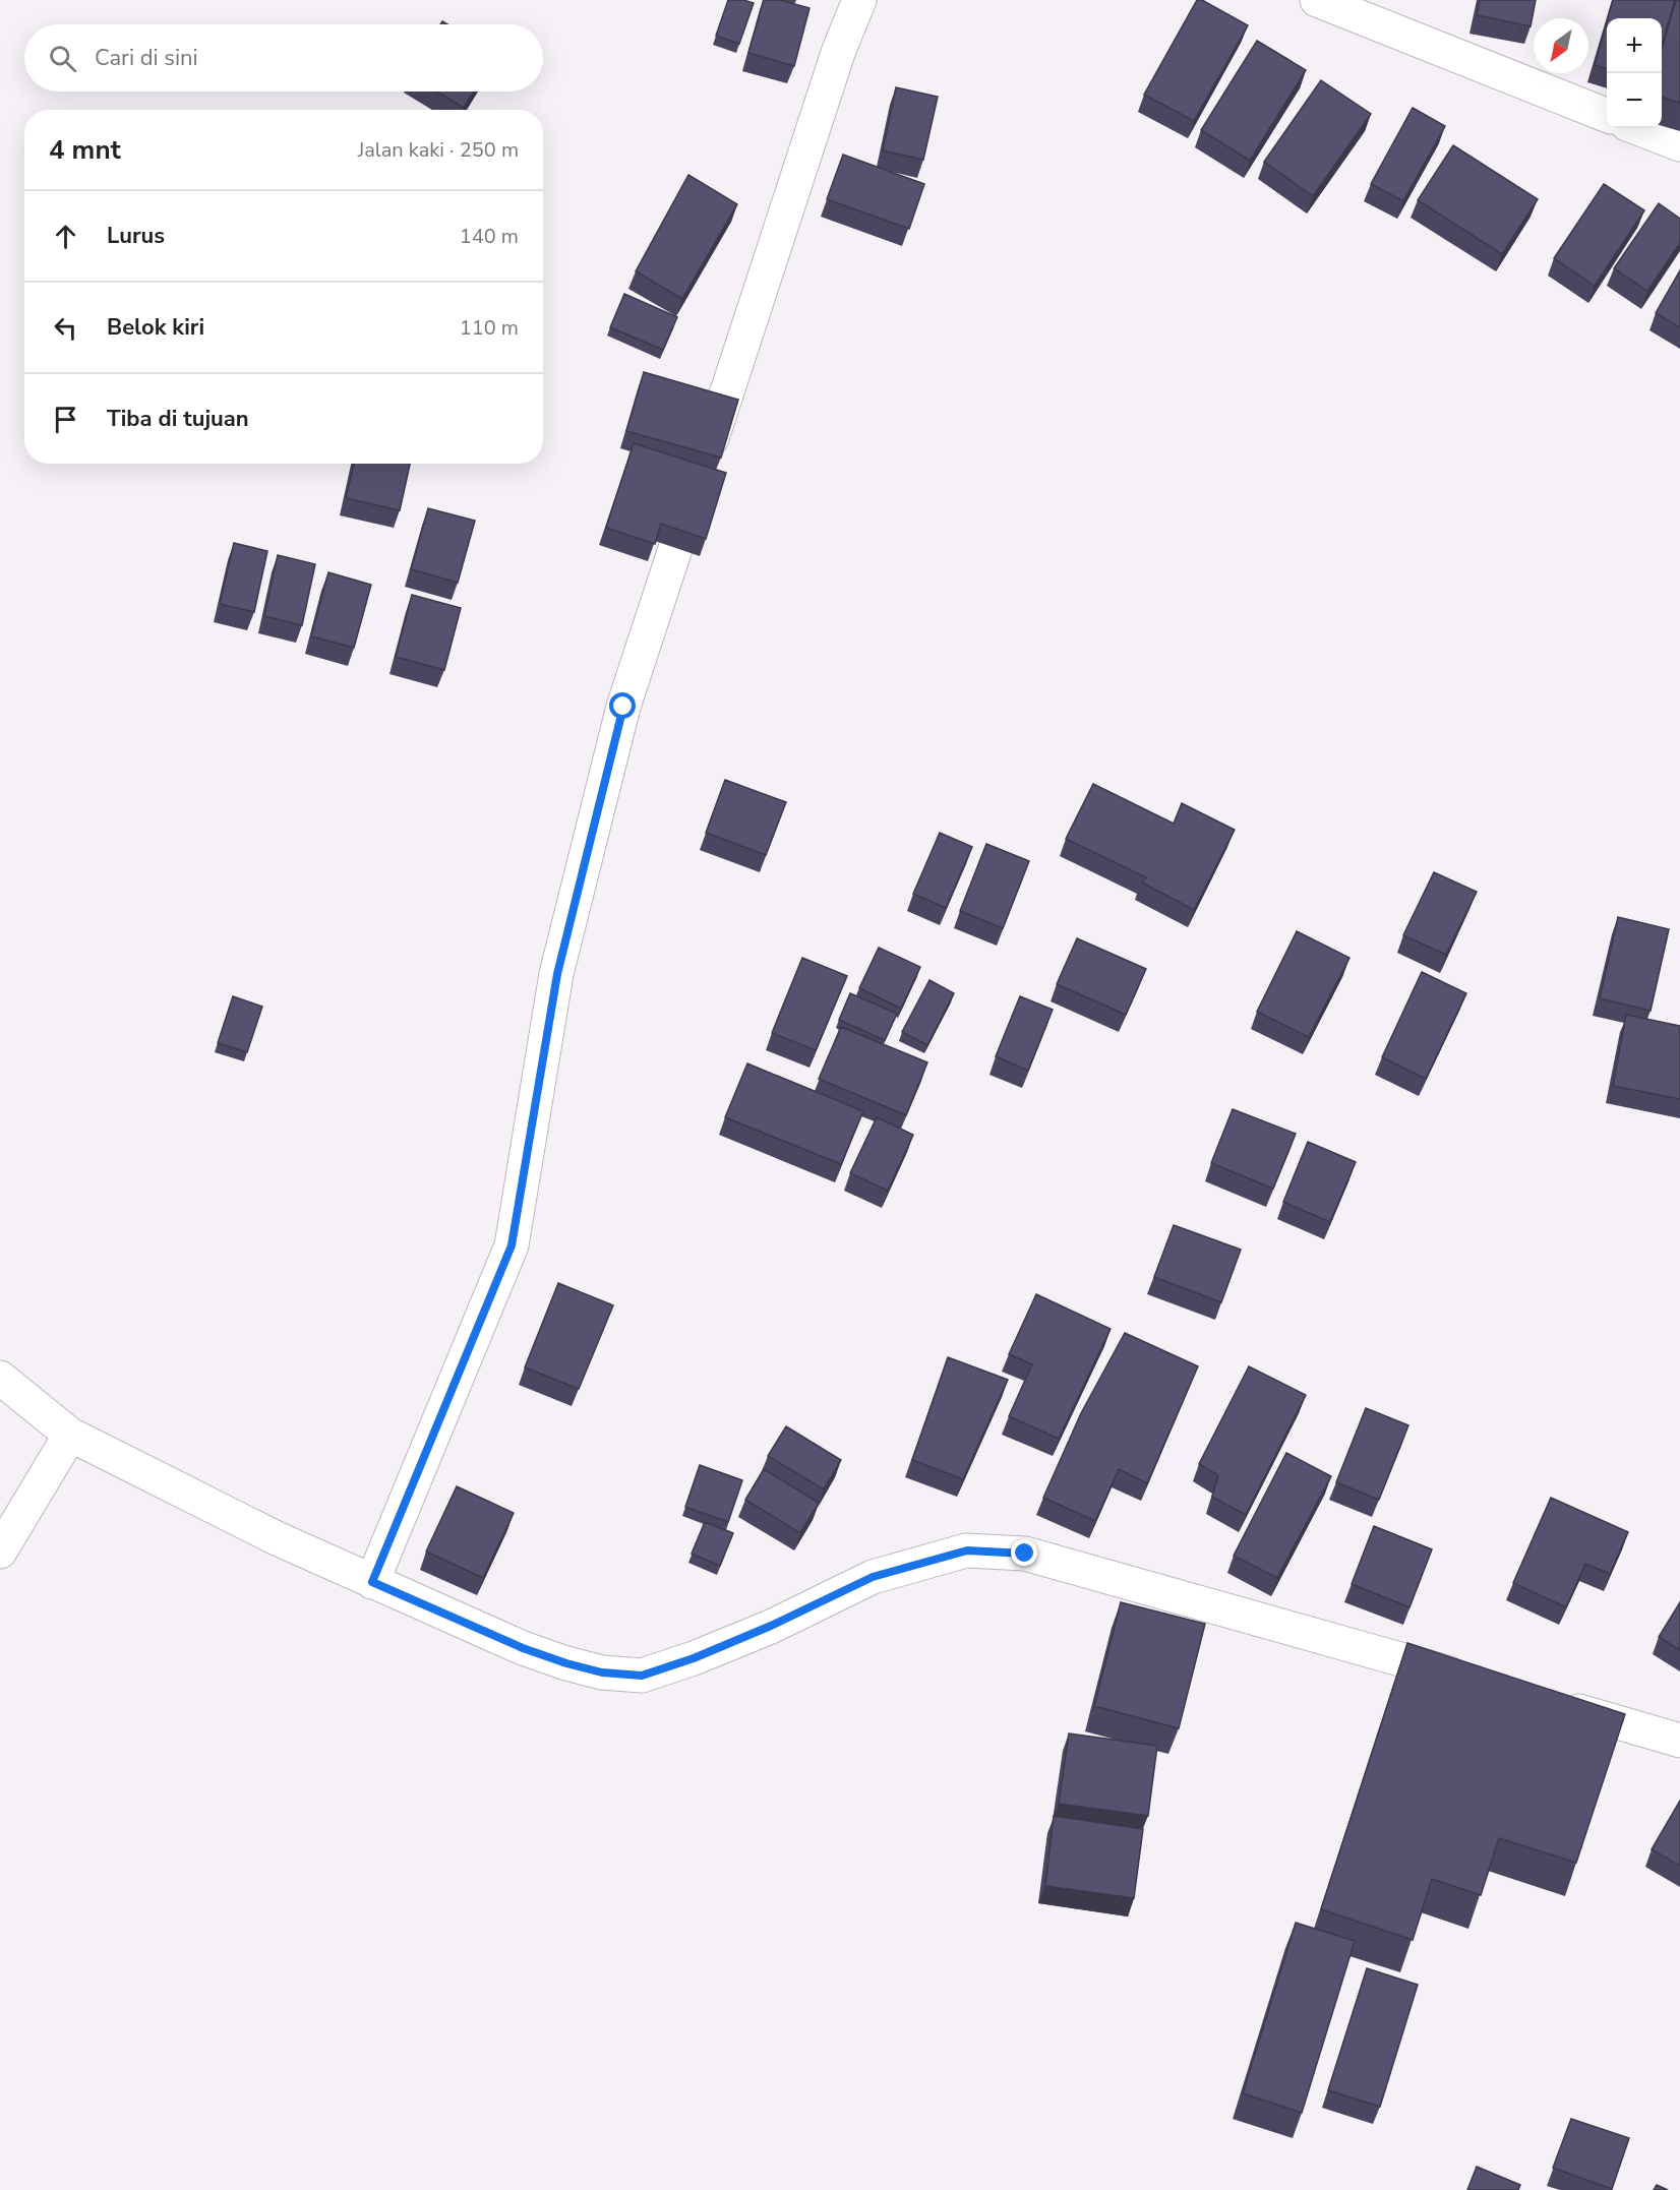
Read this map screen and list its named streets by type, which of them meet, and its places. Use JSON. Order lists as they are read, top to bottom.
{
  "north": "bottom left",
  "page": {
    "map_buttons": ["+", "−"],
    "search": "Cari di sini",
    "heading": ["4 mnt", "Jalan kaki · 250 m"],
    "list": [
      ["Lurus", "140 m"],
      ["Belok kiri", "110 m"],
      "Tiba di tujuan"
    ]
  }
}
